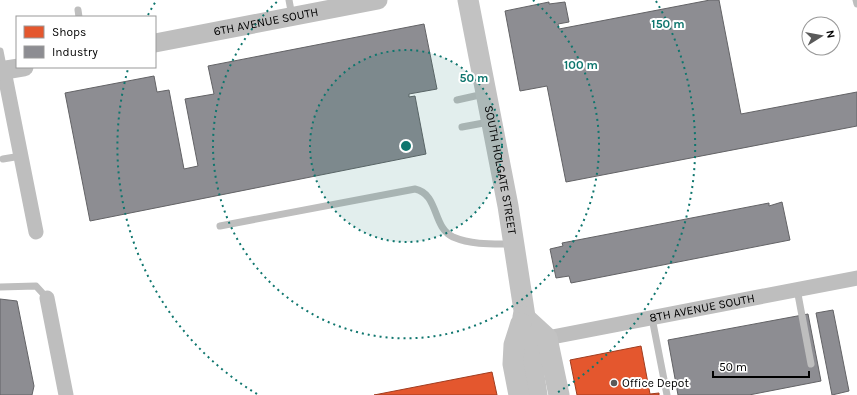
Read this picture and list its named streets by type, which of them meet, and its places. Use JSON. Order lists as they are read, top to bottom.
{
  "streets": {
    "main road": ["SOUTH HOLGATE STREET"],
    "street": ["6TH AVENUE SOUTH", "8TH AVENUE SOUTH"]
  },
  "places": ["Office Depot"],
  "legend": ["Shops", "Industry"],
  "scale_bar": "50 m",
  "north": "right",
  "rings": ["150 m", "100 m", "50 m"]
}
